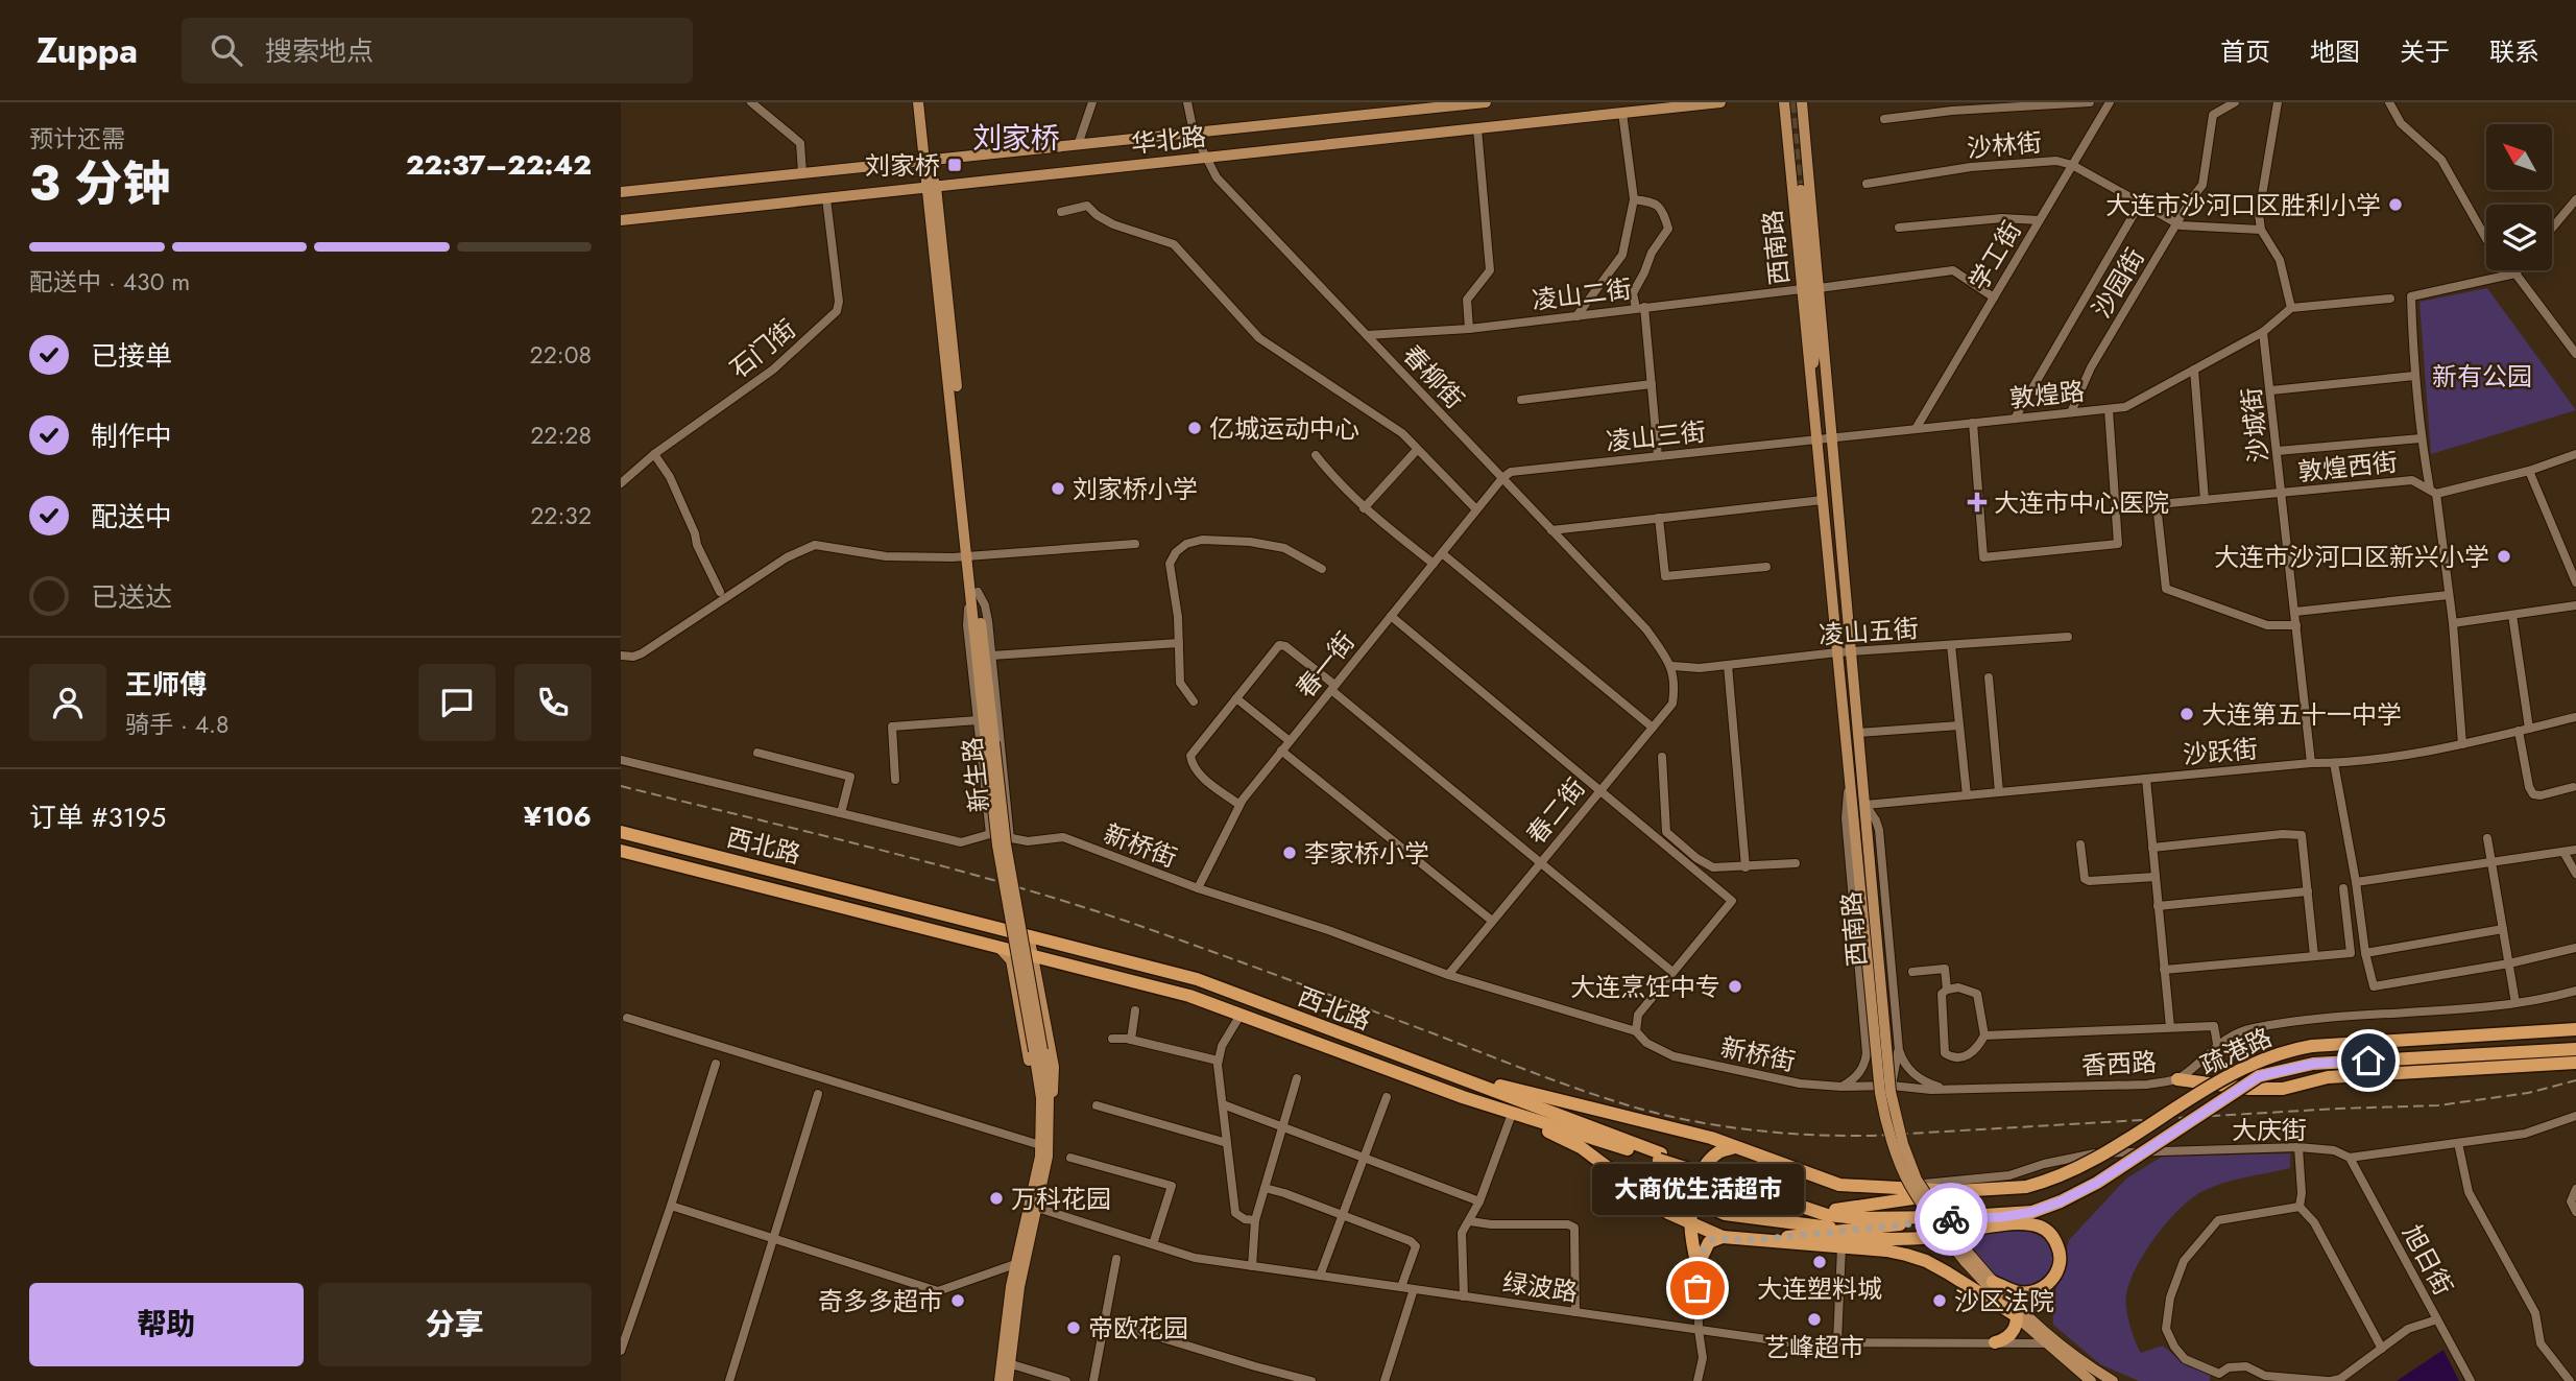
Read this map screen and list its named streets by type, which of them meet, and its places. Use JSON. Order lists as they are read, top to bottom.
{
  "streets": {
    "highway": ["西北路", "疏港路"],
    "main road": ["华北路", "西南路", "新生路"],
    "street": [
      "沙林街",
      "学工街",
      "沙园街",
      "凌山二街",
      "石门街",
      "春柳街",
      "敦煌路",
      "沙城街",
      "凌山三街",
      "敦煌西街",
      "凌山五街",
      "春一街",
      "沙跃街",
      "春二街",
      "新桥街",
      "香西路",
      "大庆街",
      "旭日街",
      "绿波路"
    ]
  },
  "crossings": [
    ["华北路", "石门街"],
    ["华北路", "春柳街"],
    ["华北路", "新生路"],
    ["沙林街", "学工街"],
    ["沙林街", "沙园街"],
    ["西南路", "凌山二街"],
    ["西南路", "敦煌路"],
    ["西南路", "凌山三街"],
    ["西南路", "凌山五街"],
    ["西南路", "沙跃街"],
    ["西南路", "绿波路"],
    ["学工街", "敦煌路"],
    ["沙园街", "敦煌路"],
    ["凌山二街", "春柳街"],
    ["春柳街", "凌山三街"],
    ["春柳街", "凌山五街"],
    ["春柳街", "春一街"],
    ["春柳街", "春二街"],
    ["敦煌路", "沙城街"],
    ["敦煌路", "凌山三街"],
    ["沙城街", "敦煌西街"],
    ["沙城街", "沙跃街"],
    ["凌山三街", "春一街"],
    ["凌山五街", "春二街"],
    ["春一街", "新桥街"],
    ["新生路", "绿波路"],
    ["春二街", "新桥街"],
    ["西北路", "疏港路"],
    ["新桥街", "香西路"],
    ["大庆街", "旭日街"]
  ],
  "districts": ["刘家桥"],
  "parks": ["新有公园"],
  "places": {
    "transit": ["刘家桥"],
    "other": [
      "大连市沙河口区胜利小学",
      "亿城运动中心",
      "刘家桥小学",
      "大连市沙河口区新兴小学",
      "大连第五十一中学",
      "李家桥小学",
      "大连烹饪中专",
      "万科花园",
      "大连塑料城",
      "大商优生活超市",
      "奇多多超市",
      "沙区法院",
      "艺峰超市",
      "帝欧花园"
    ],
    "health": ["大连市中心医院"]
  },
  "north": "top left",
  "page": {
    "header": "Zuppa",
    "search": "搜索地点",
    "nav": [
      "首页",
      "地图",
      "关于",
      "联系"
    ],
    "heading": ["3 分钟", "预计还需", "22:37–22:42"],
    "panel": [
      "王师傅",
      "骑手 · 4.8",
      "订单 #3195",
      "¥106"
    ],
    "bar": "配送中 · 430 m",
    "list": [
      ["已接单", "22:08"],
      ["制作中", "22:28"],
      ["配送中", "22:32"],
      "已送达"
    ],
    "bubble": "大商优生活超市",
    "buttons": ["帮助", "分享"]
  }
}
